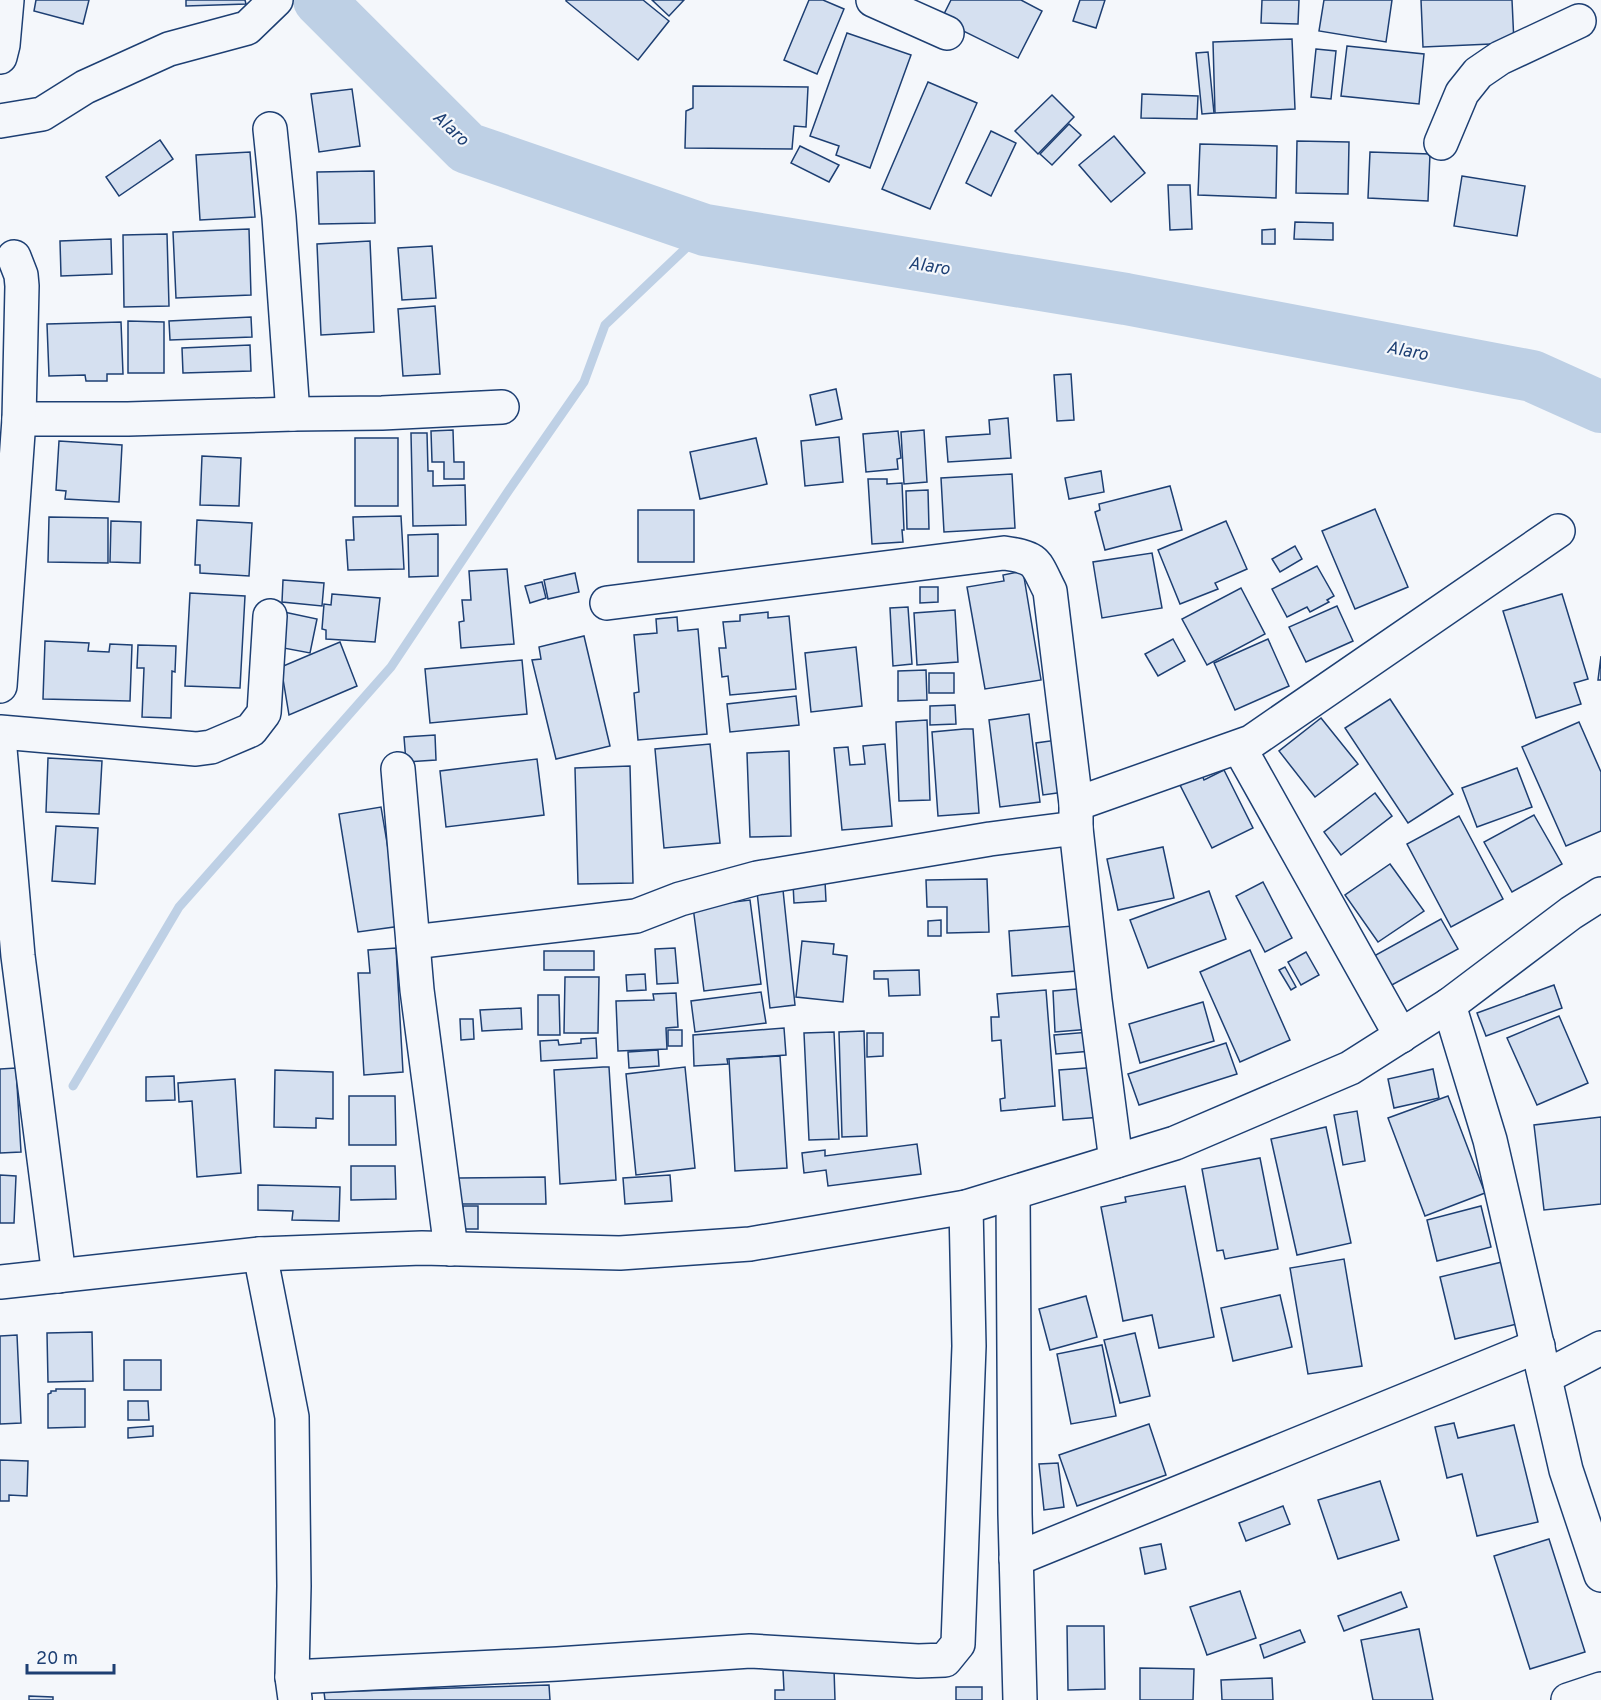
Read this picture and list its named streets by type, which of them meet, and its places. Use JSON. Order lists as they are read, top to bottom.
{
  "water": ["Alaro"],
  "scale_bar": "20 m"
}
